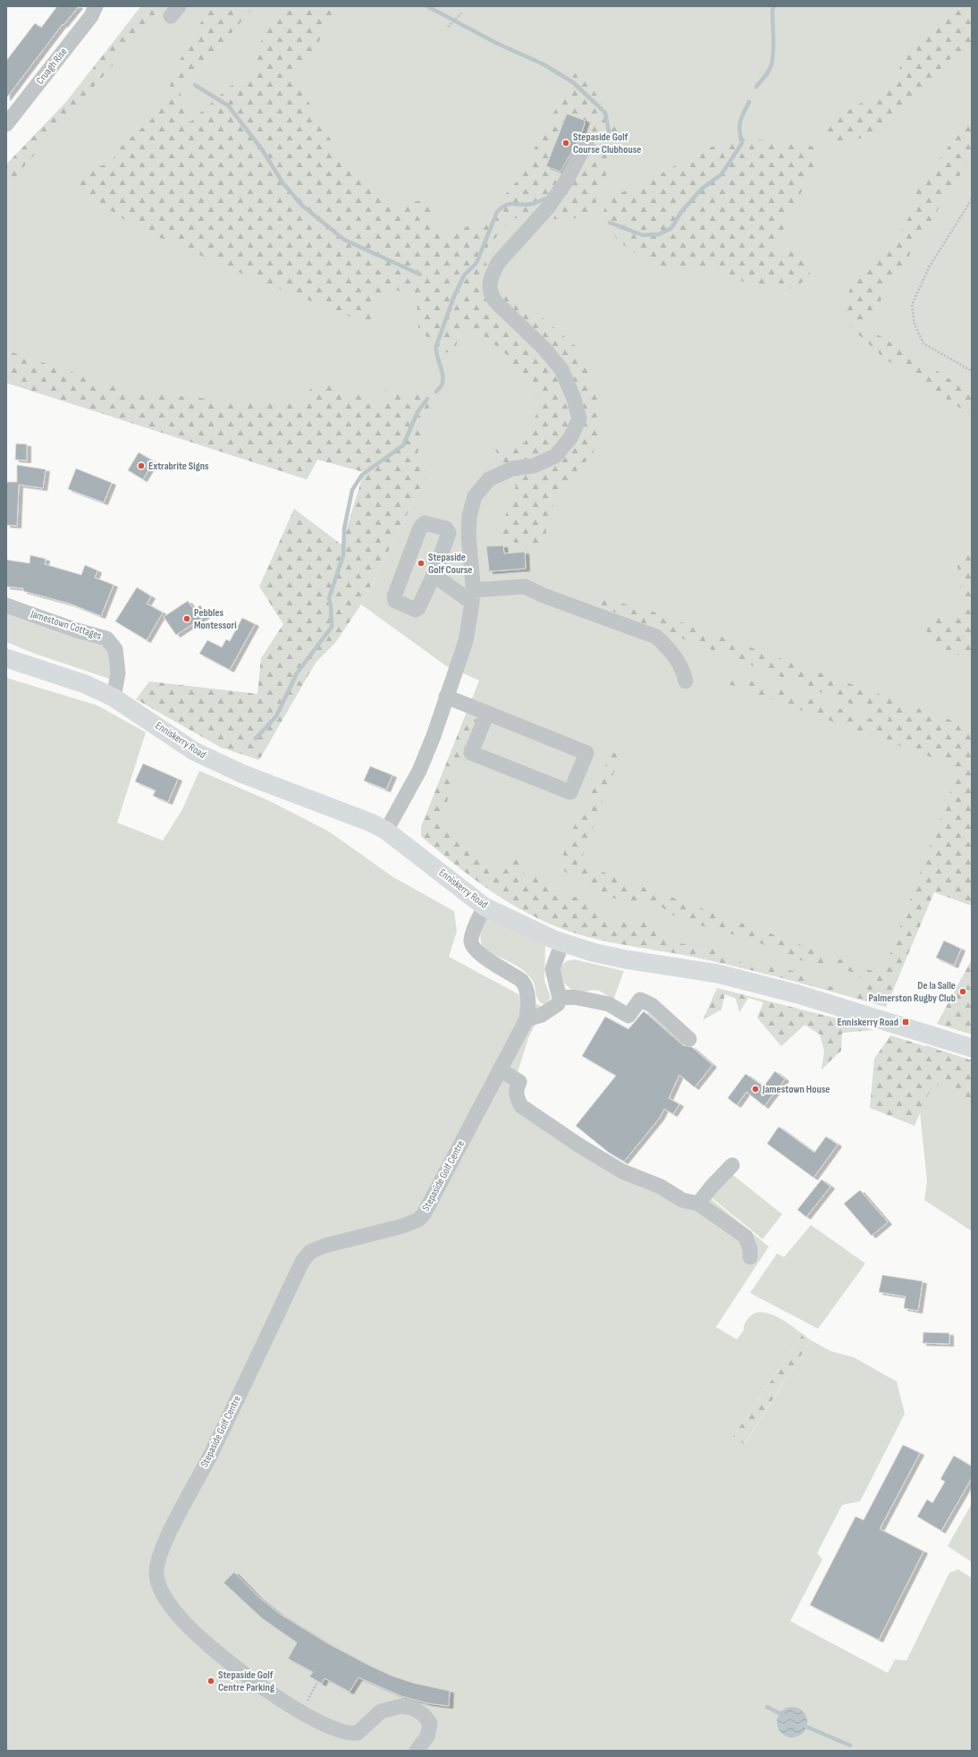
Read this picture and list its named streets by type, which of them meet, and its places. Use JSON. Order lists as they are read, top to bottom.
{
  "streets": {
    "main road": ["Enniskerry Road"],
    "street": ["Cruagh Rise", "Jamestown Cottages", "Stepaside Golf Centre"]
  },
  "crossings": [
    ["Jamestown Cottages", "Enniskerry Road"]
  ],
  "places": {
    "other": [
      "Stepaside Golf Course Clubhouse",
      "Extrabrite Signs",
      "Stepaside Golf Course",
      "Pebbles Montessori",
      "De la Salle Palmerston Rugby Club",
      "Jamestown House",
      "Stepaside Golf Centre Parking"
    ],
    "transit": ["Enniskerry Road"]
  }
}
